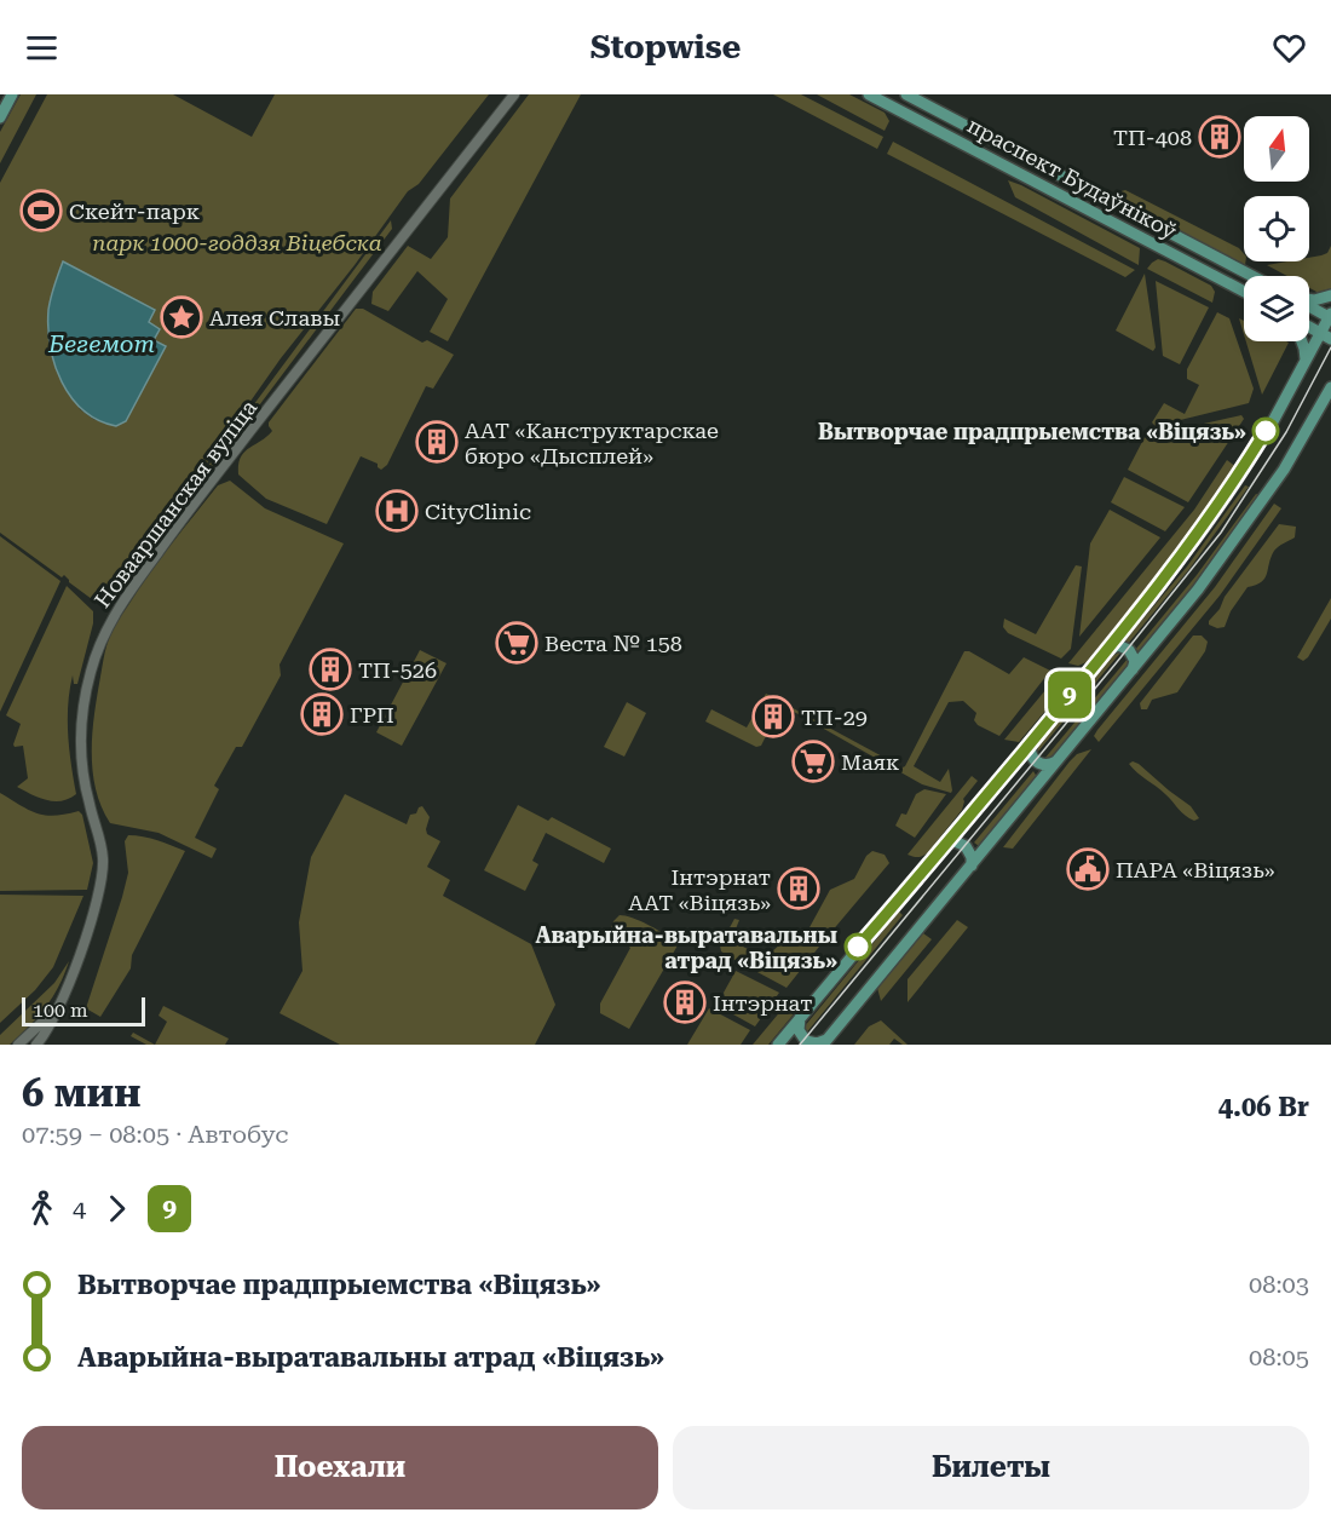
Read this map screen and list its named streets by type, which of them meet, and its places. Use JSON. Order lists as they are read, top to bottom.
{
  "streets": {
    "main road": ["праспект Будаўнікоў"],
    "street": ["Новааршанская вуліца"]
  },
  "water": ["Бегемот"],
  "parks": ["парк 1000-годдзя Віцебска"],
  "places": {
    "building": [
      "ТП-408",
      "ААТ «Канструктарскае бюро «Дысплей»",
      "ТП-526",
      "ГРП",
      "ТП-29",
      "Інтэрнат ААТ «Віцязь»",
      "Інтэрнат"
    ],
    "sports": ["Скейт-парк"],
    "place": ["Алея Славы"],
    "other": ["Вытворчае прадпрыемства «Віцязь»", "Аварыйна-выратавальны атрад «Віцязь»"],
    "hospital": ["CityClinic"],
    "supermarket": ["Веста № 158", "Маяк"],
    "public building": ["ПАРА «Віцязь»"]
  },
  "lines": ["bus line 9"],
  "scale_bar": "100 m",
  "north": "top",
  "page": {
    "header": "Stopwise",
    "on_map": "9",
    "scale": "100 m",
    "heading": ["6 мин", "07:59 – 08:05 · Автобус", "4.06 Br"],
    "legs": ["4", "9"],
    "list": [
      {
        "name": "Вытворчае прадпрыемства «Віцязь»",
        "value": "08:03"
      },
      {
        "name": "Аварыйна-выратавальны атрад «Віцязь»",
        "value": "08:05"
      }
    ],
    "buttons": ["Поехали", "Билеты"]
  }
}
